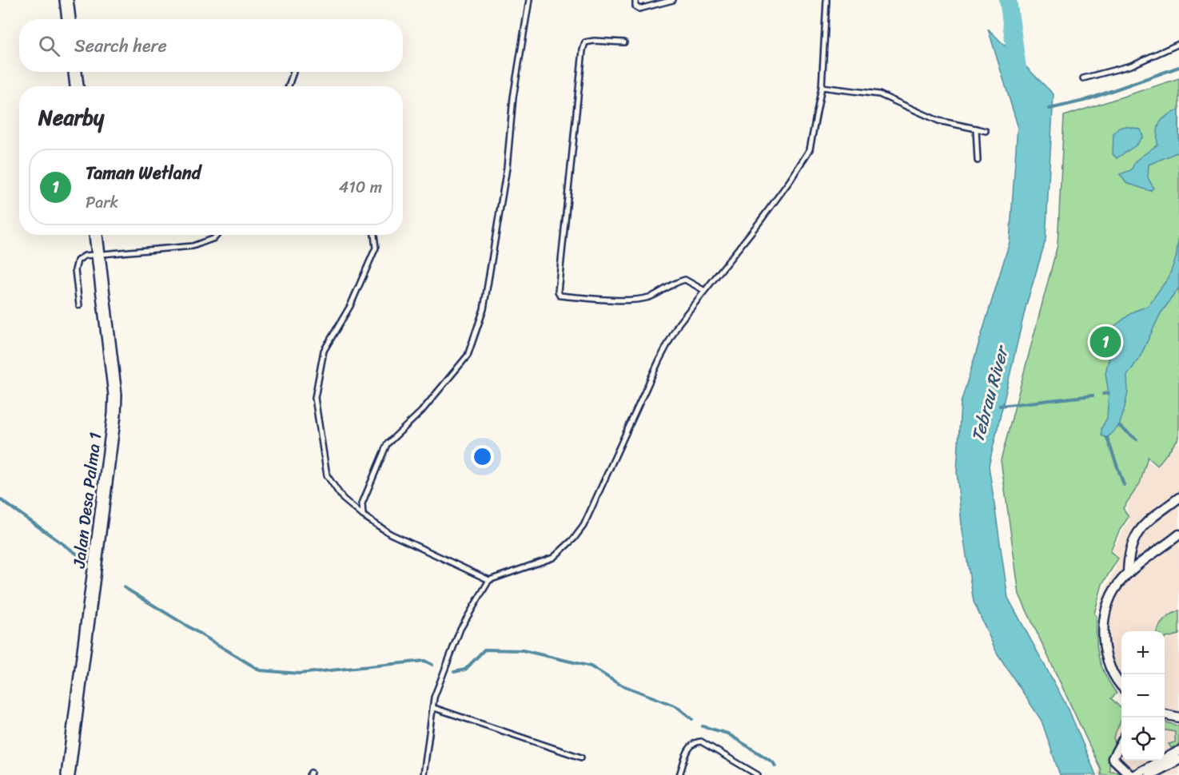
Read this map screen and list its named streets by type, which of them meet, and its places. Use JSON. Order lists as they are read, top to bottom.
{
  "streets": {
    "street": ["Jalan Desa Palma 1"]
  },
  "water": ["Tebrau River"],
  "page": {
    "search": "Search here",
    "heading": "Nearby",
    "list": [
      {
        "mark": "1",
        "name": "Taman Wetland",
        "note": "Park",
        "value": "410 m"
      }
    ],
    "pins": "1",
    "map_buttons": ["+", "−"]
  }
}
